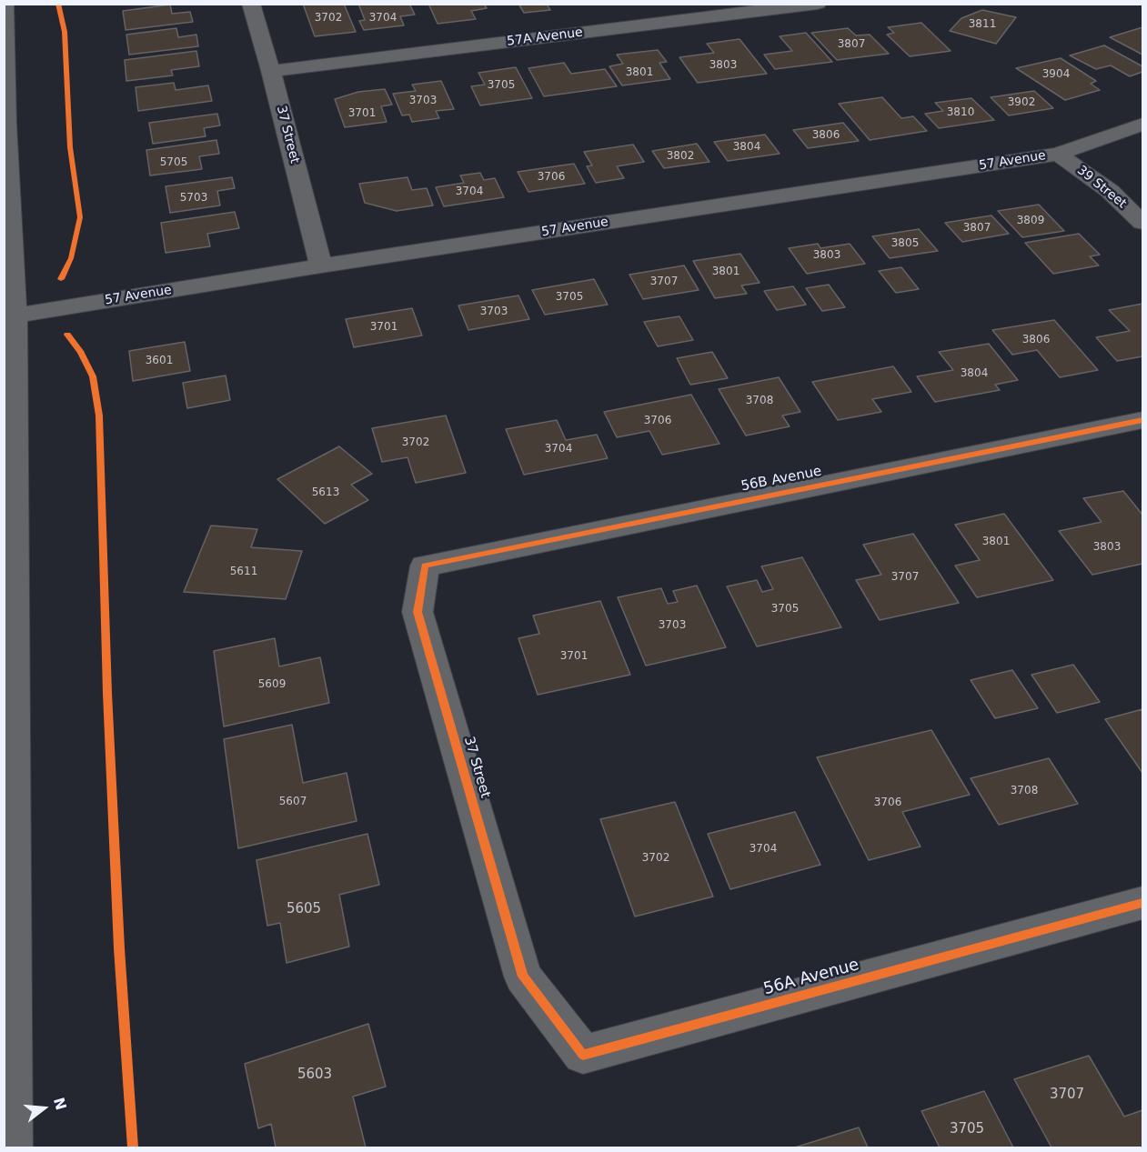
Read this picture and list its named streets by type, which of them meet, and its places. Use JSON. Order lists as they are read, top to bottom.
{
  "streets": {
    "street": [
      "57A Avenue",
      "37 Street",
      "57 Avenue",
      "39 Street",
      "56B Avenue",
      "56A Avenue"
    ]
  },
  "crossings": [
    ["57A Avenue", "37 Street"],
    ["37 Street", "57 Avenue"],
    ["37 Street", "56B Avenue"],
    ["37 Street", "56A Avenue"],
    ["57 Avenue", "39 Street"]
  ],
  "house_numbers": [
    "3702",
    "3704",
    "3811",
    "3807",
    "3803",
    "3801",
    "3904",
    "3705",
    "3703",
    "3902",
    "3810",
    "3701",
    "3806",
    "3804",
    "3802",
    "5705",
    "3706",
    "3704",
    "5703",
    "3809",
    "3807",
    "3805",
    "3803",
    "3801",
    "3707",
    "3705",
    "3703",
    "3701",
    "3806",
    "3601",
    "3804",
    "3708",
    "3706",
    "3702",
    "3704",
    "5613",
    "3801",
    "3803",
    "5611",
    "3707",
    "3705",
    "3703",
    "3701",
    "5609",
    "3708",
    "5607",
    "3706",
    "3704",
    "3702",
    "5605",
    "5603",
    "3707",
    "3705"
  ],
  "north": "right"
}
